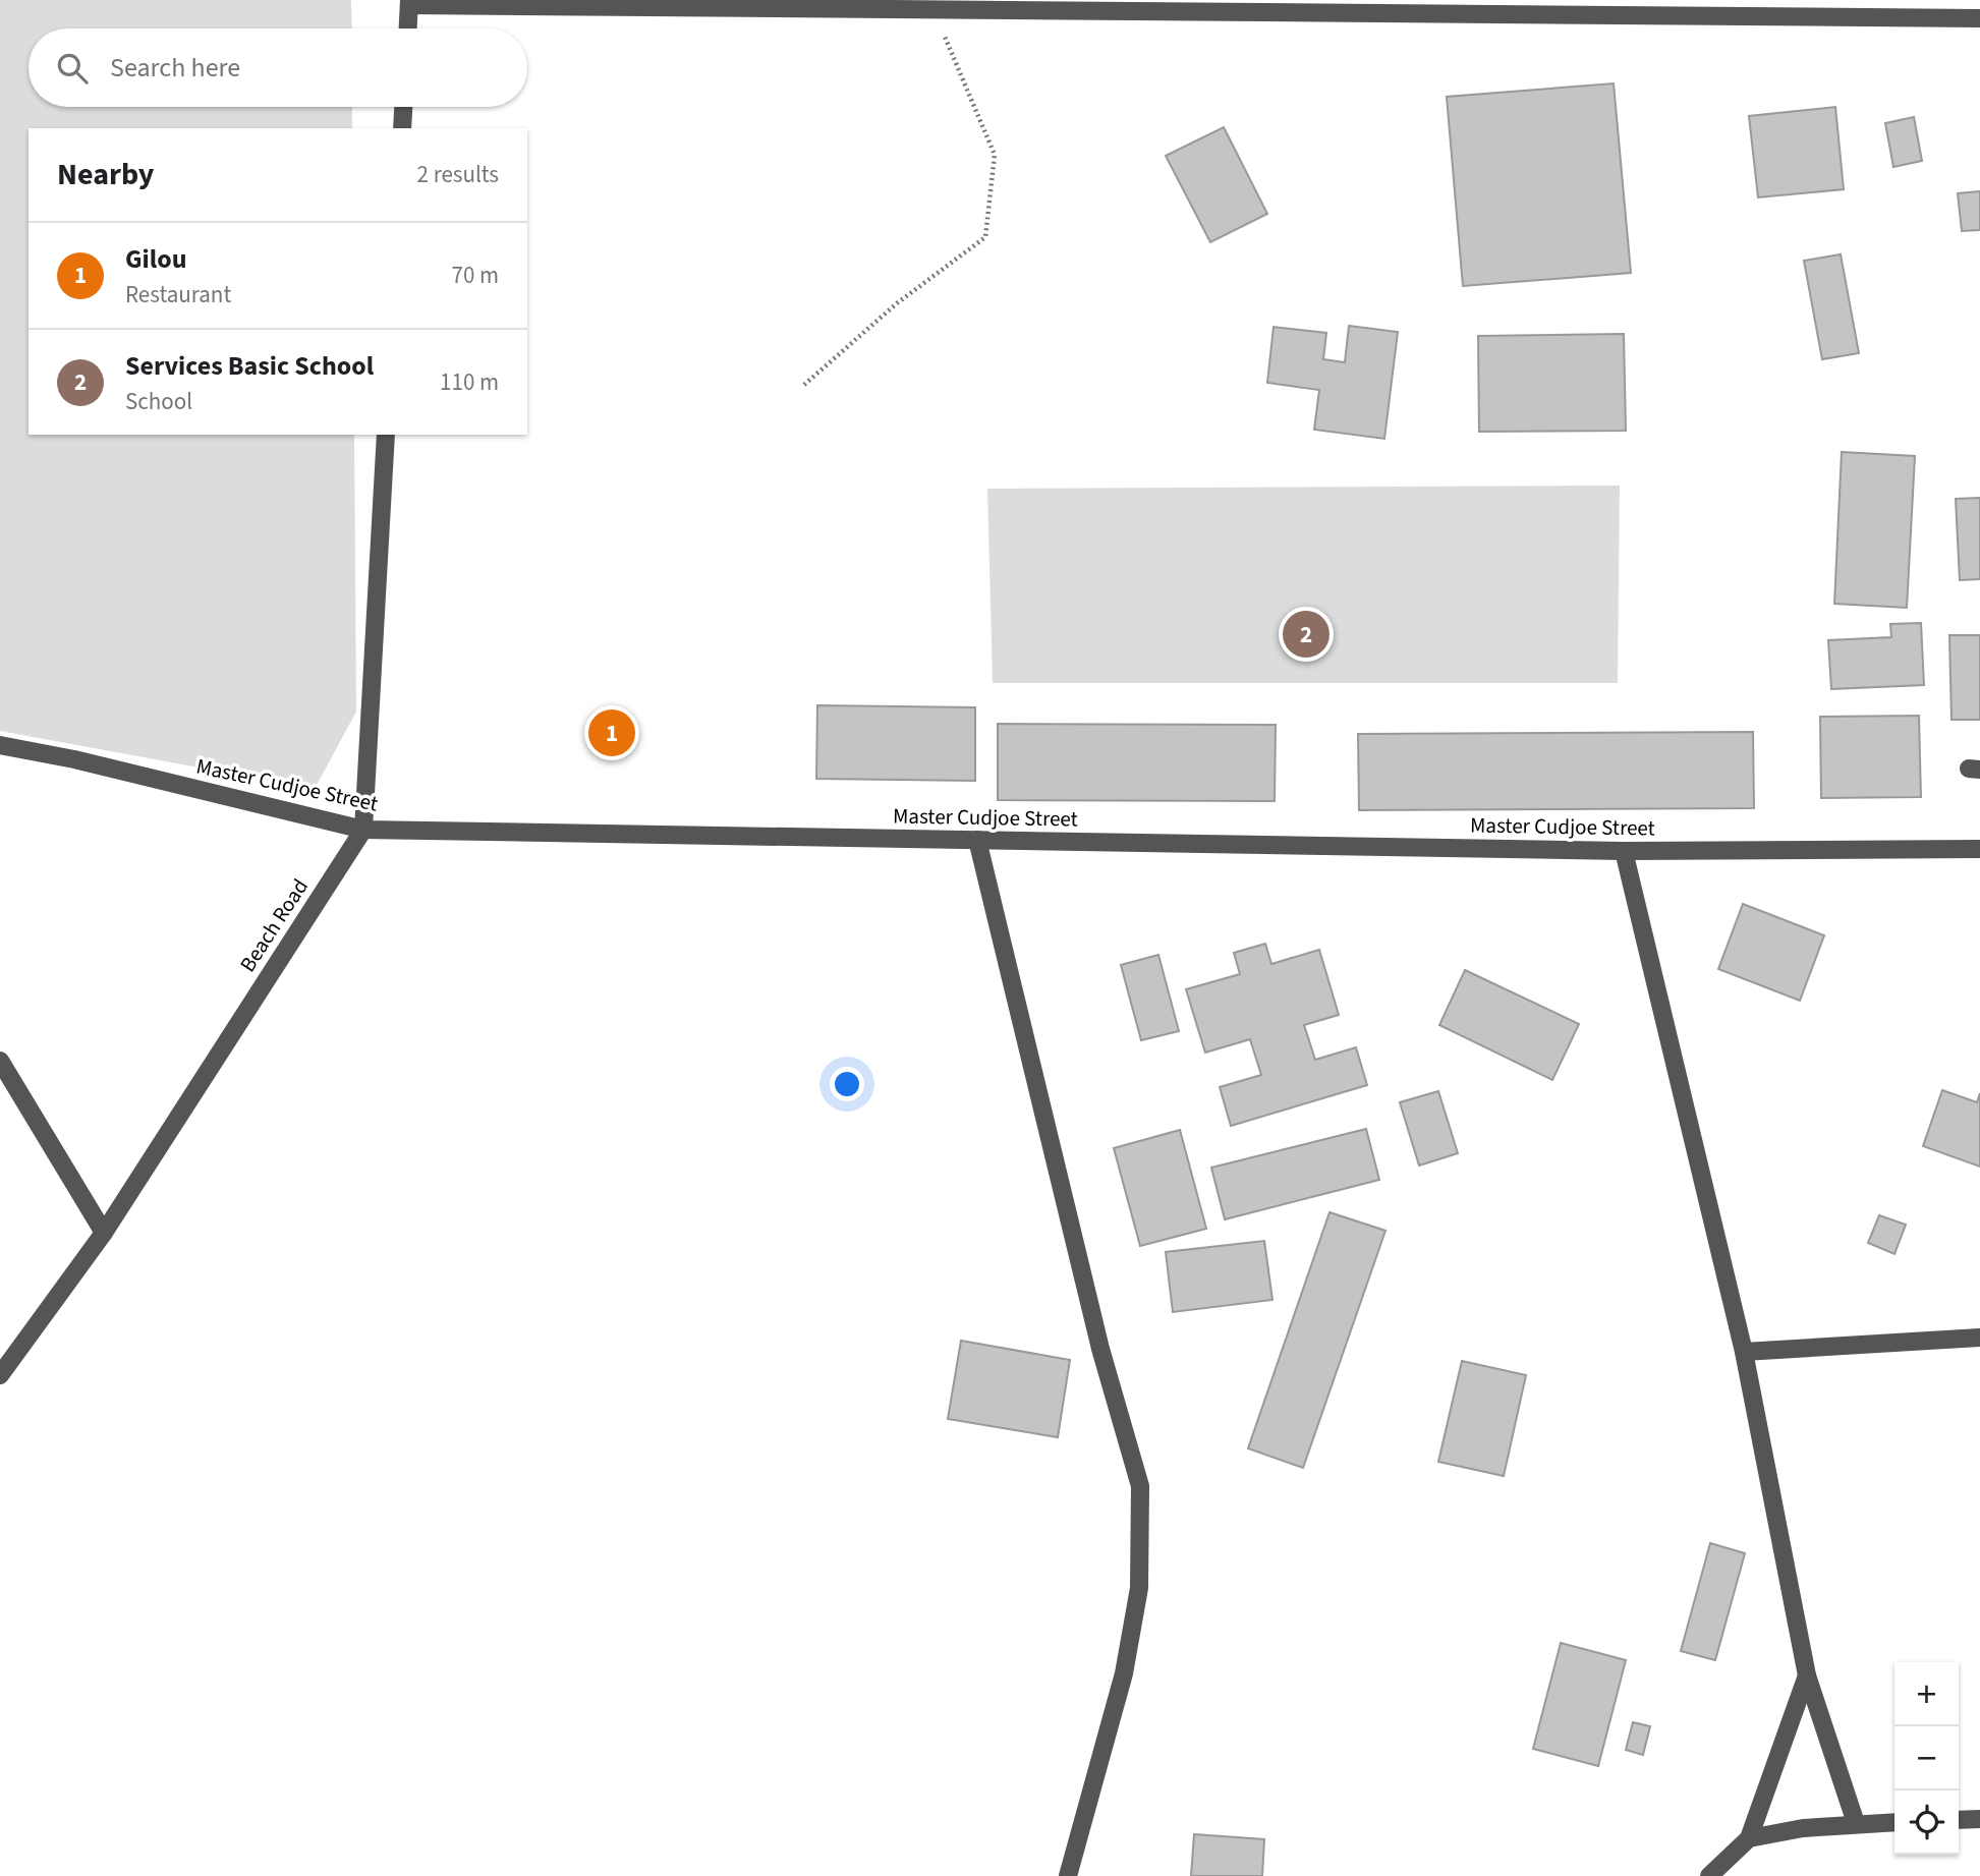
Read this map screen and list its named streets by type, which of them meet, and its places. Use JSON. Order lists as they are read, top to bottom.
{
  "streets": {
    "street": ["Master Cudjoe Street", "Beach Road"]
  },
  "crossings": [
    ["Master Cudjoe Street", "Beach Road"]
  ],
  "page": {
    "search": "Search here",
    "heading": ["Nearby", "2 results"],
    "list": [
      {
        "mark": "1",
        "name": "Gilou",
        "note": "Restaurant",
        "value": "70 m"
      },
      {
        "mark": "2",
        "name": "Services Basic School",
        "note": "School",
        "value": "110 m"
      }
    ],
    "pins": ["2", "1"],
    "map_buttons": ["+", "−"]
  }
}
